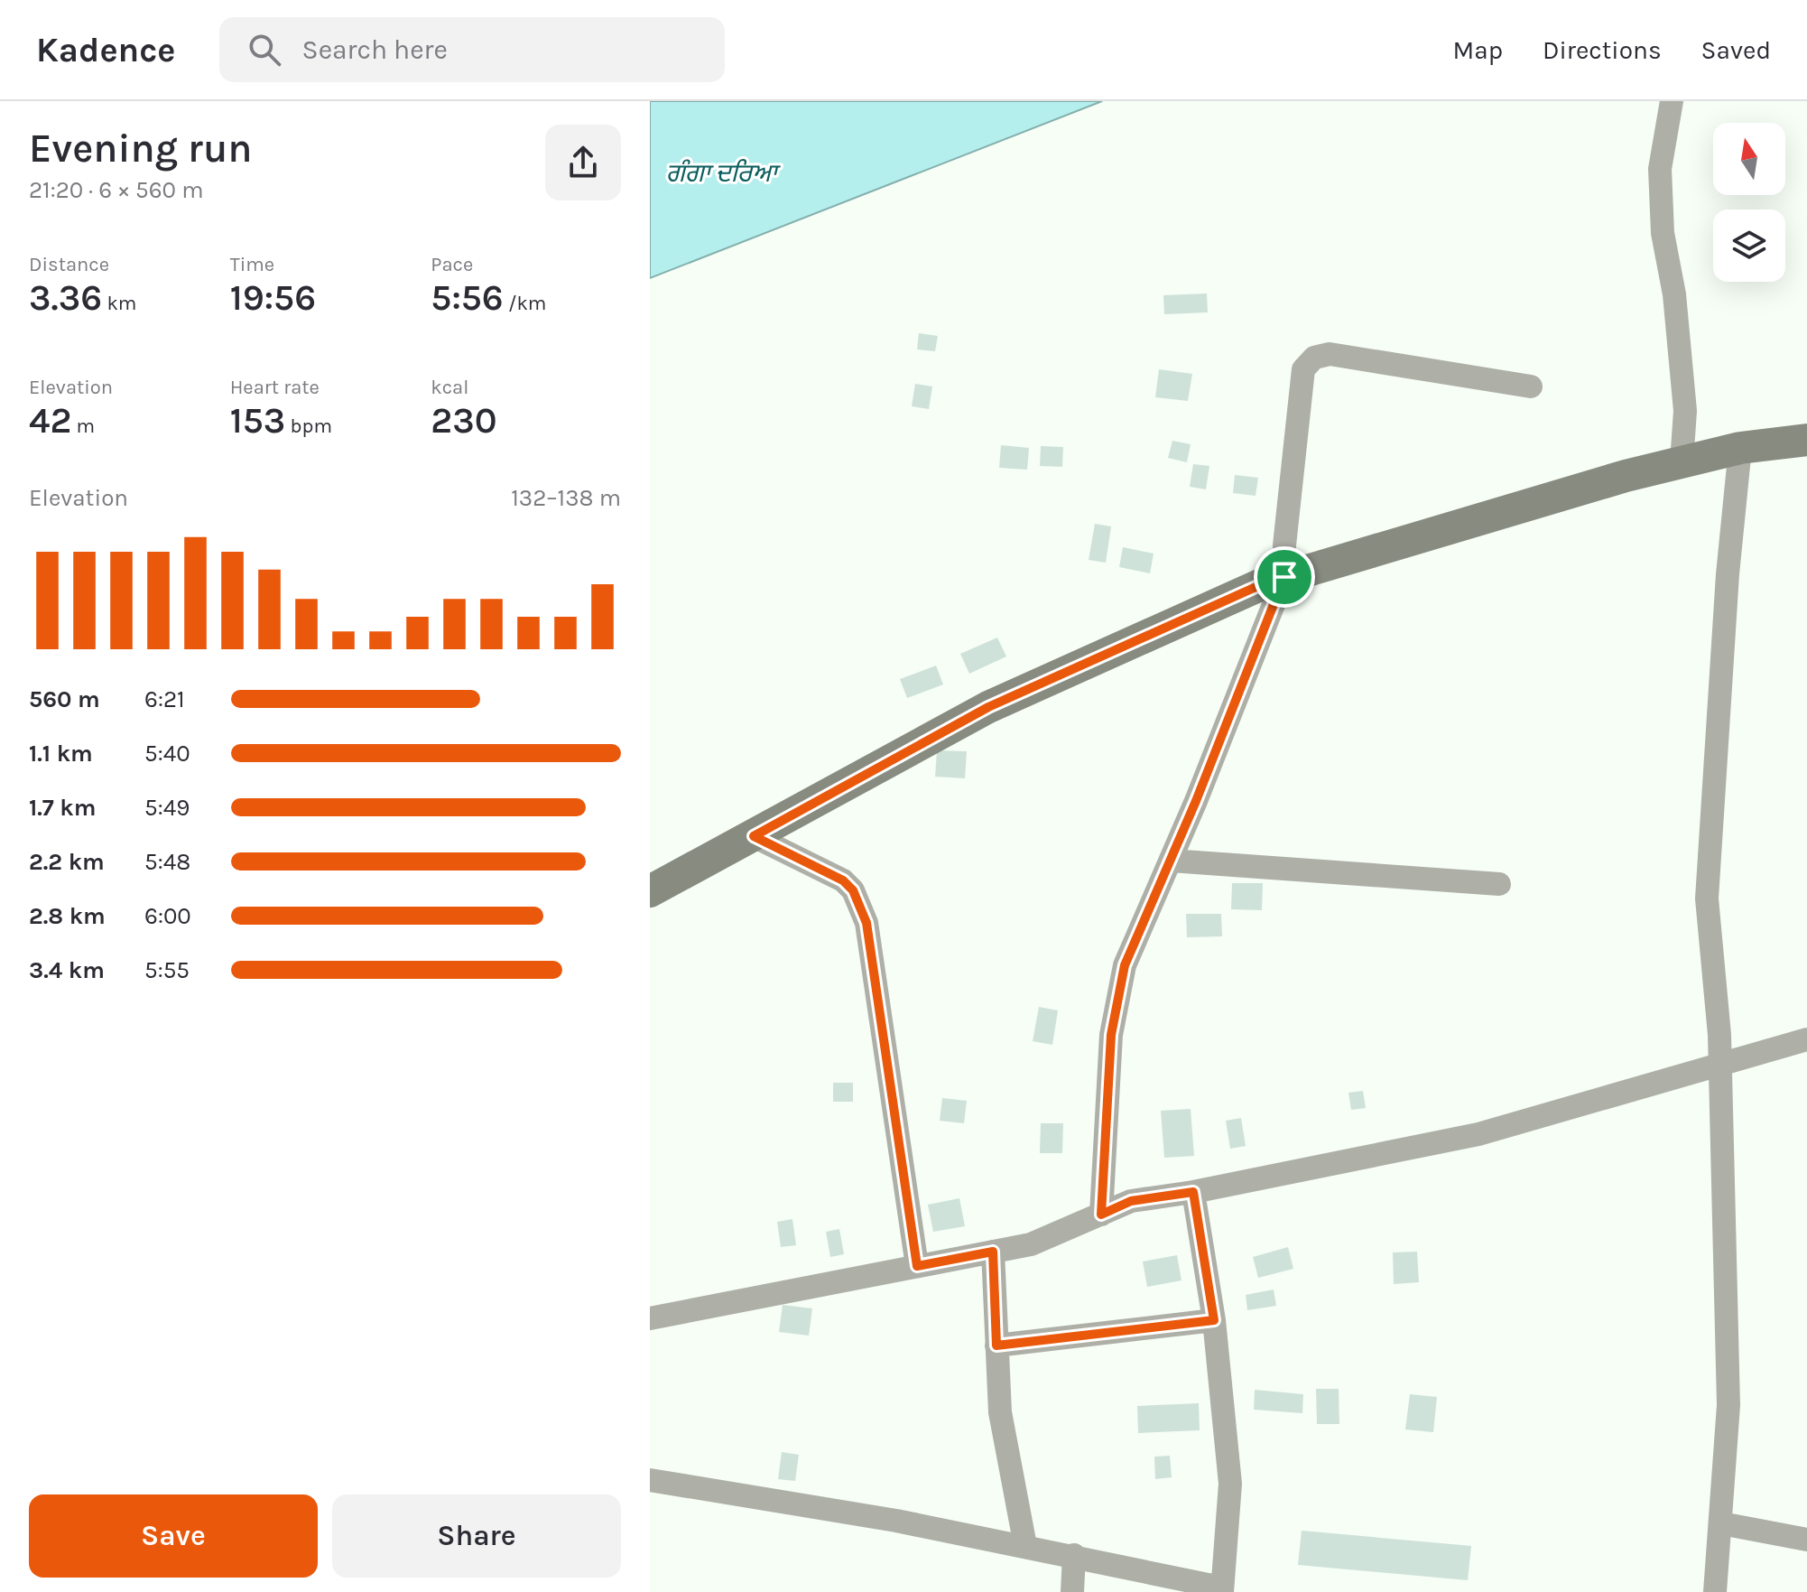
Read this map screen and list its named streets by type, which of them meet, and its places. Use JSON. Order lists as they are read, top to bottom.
{
  "water": ["ਗੰਗਾ ਦਰਿਆ"],
  "north": "top",
  "page": {
    "header": "Kadence",
    "search": "Search here",
    "nav": ["Map", "Directions", "Saved"],
    "heading": ["Evening run", "21:20 · 6 × 560 m"],
    "stats": [
      ["Distance", "3.36 km"],
      ["Time", "19:56"],
      ["Pace", "5:56 /km"],
      ["Elevation", "42 m"],
      ["Heart rate", "153 bpm"],
      ["kcal", "230"]
    ],
    "chart": ["Elevation", "132–138 m"],
    "list": [
      {
        "name": "560 m",
        "note": "6:21"
      },
      {
        "name": "1.1 km",
        "note": "5:40"
      },
      {
        "name": "1.7 km",
        "note": "5:49"
      },
      {
        "name": "2.2 km",
        "note": "5:48"
      },
      {
        "name": "2.8 km",
        "note": "6:00"
      },
      {
        "name": "3.4 km",
        "note": "5:55"
      }
    ],
    "buttons": ["Save", "Share"]
  }
}
